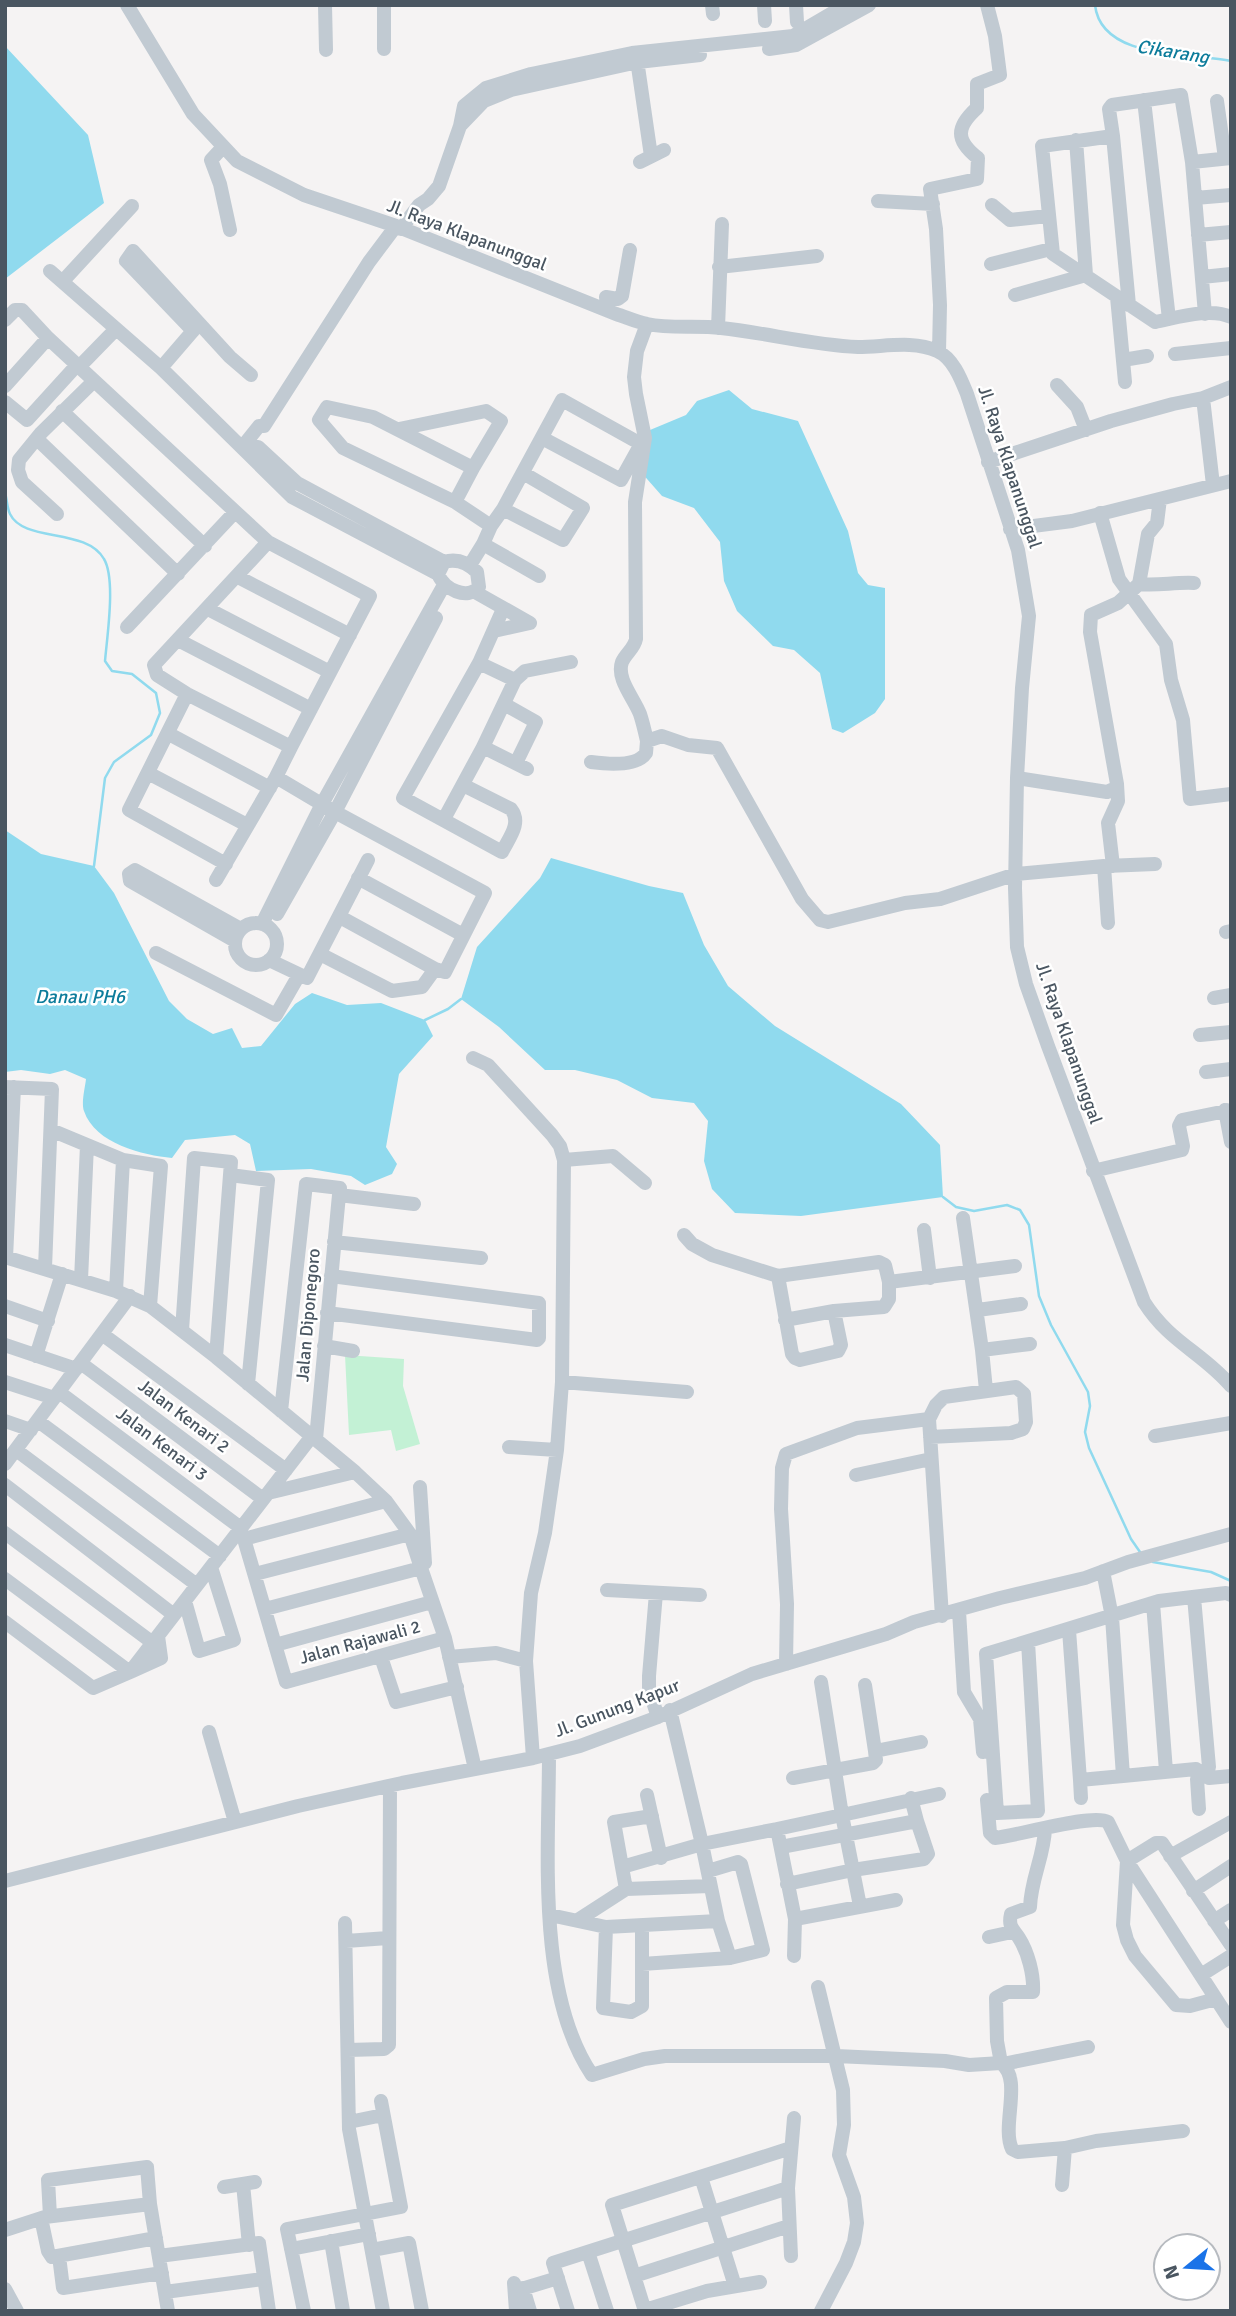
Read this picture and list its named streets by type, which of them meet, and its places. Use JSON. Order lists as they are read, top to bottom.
{
  "streets": {
    "street": [
      "Jl. Raya Klapanunggal",
      "Jalan Diponegoro",
      "Jalan Kenari 2",
      "Jalan Kenari 3",
      "Jalan Rajawali 2",
      "Jl. Gunung Kapur"
    ]
  },
  "water": ["Cikarang", "Danau PH6"],
  "north": "left"
}
